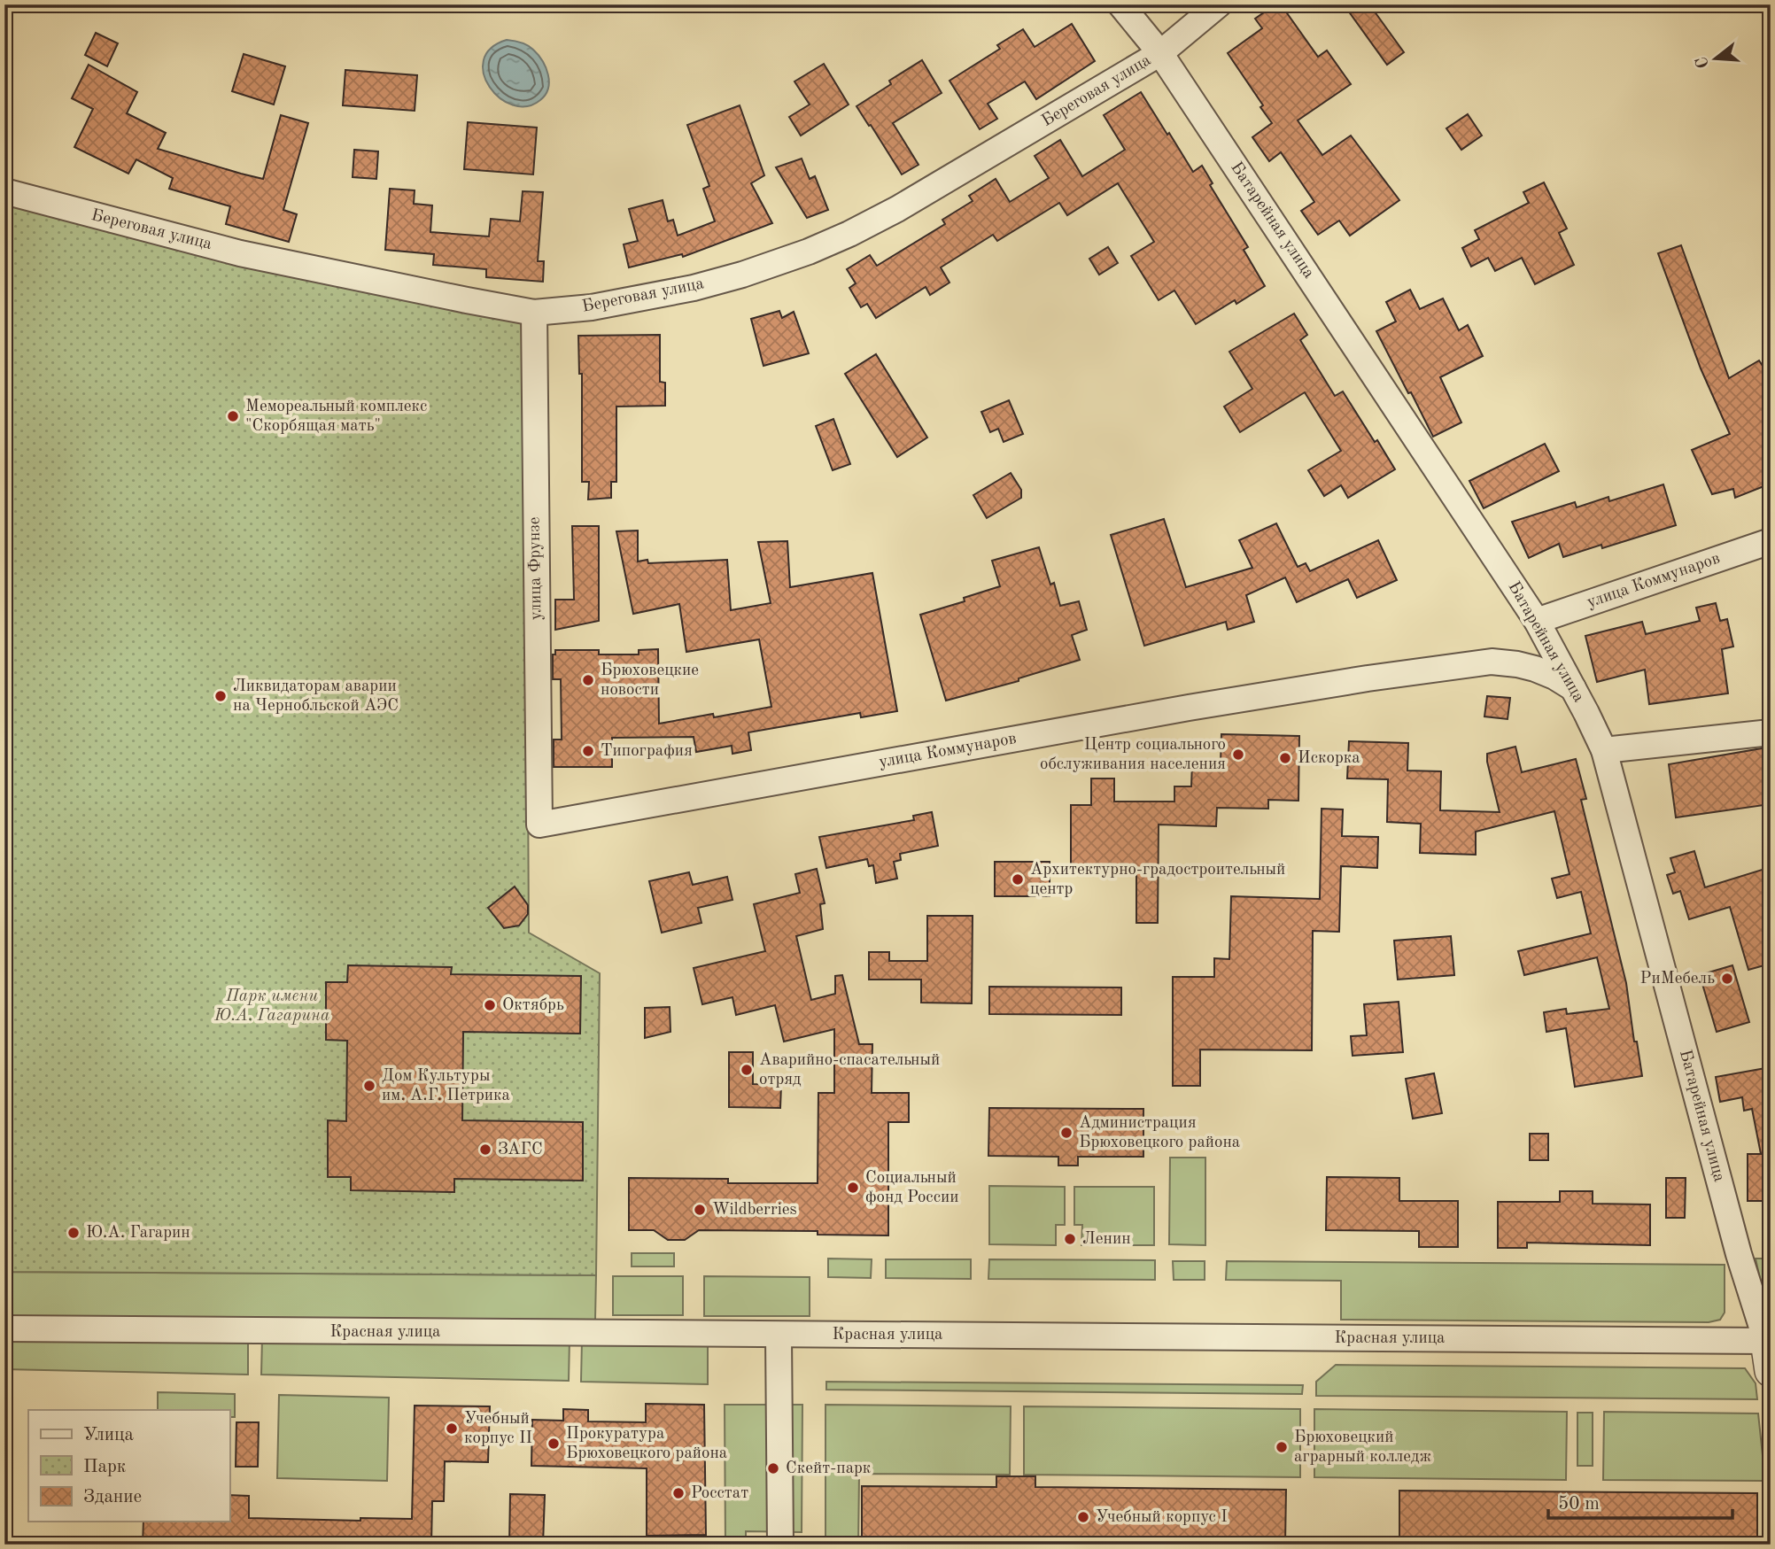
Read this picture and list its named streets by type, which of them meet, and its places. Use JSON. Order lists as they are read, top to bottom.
{
  "streets": {
    "street": [
      "Береговая улица",
      "Батарейная улица",
      "улица Фрунзе",
      "улица Коммунаров",
      "Красная улица"
    ]
  },
  "crossings": [
    ["Береговая улица", "Батарейная улица"],
    ["Береговая улица", "улица Фрунзе"],
    ["Батарейная улица", "улица Коммунаров"],
    ["Батарейная улица", "Красная улица"],
    ["улица Фрунзе", "улица Коммунаров"]
  ],
  "parks": ["Парк имени Ю.А. Гагарина"],
  "places": [
    "Мемореальный комплекс \"Cкорбящая мать\"",
    "Брюховецкие новости",
    "Ликвидаторам аварии на Чернобльской АЭС",
    "Типография",
    "Центр социального обслуживания населения",
    "Искорка",
    "Архитектурно-градостроительный центр",
    "РиМебель",
    "Октябрь",
    "Аварийно-спасательный отряд",
    "Дом Культуры им. А.Г. Петрика",
    "Администрация Брюховецкого района",
    "ЗАГС",
    "Социальный фонд России",
    "Wildberries",
    "Ю.А. Гагарин",
    "Ленин",
    "Учебный корпус II",
    "Прокуратура Брюховецкого района",
    "Брюховецкий аграрный колледж",
    "Скейт-парк",
    "Росстат",
    "Учебный корпус I"
  ],
  "legend": ["Улица", "Парк", "Здание"],
  "scale_bar": "50 m",
  "north": "left"
}
